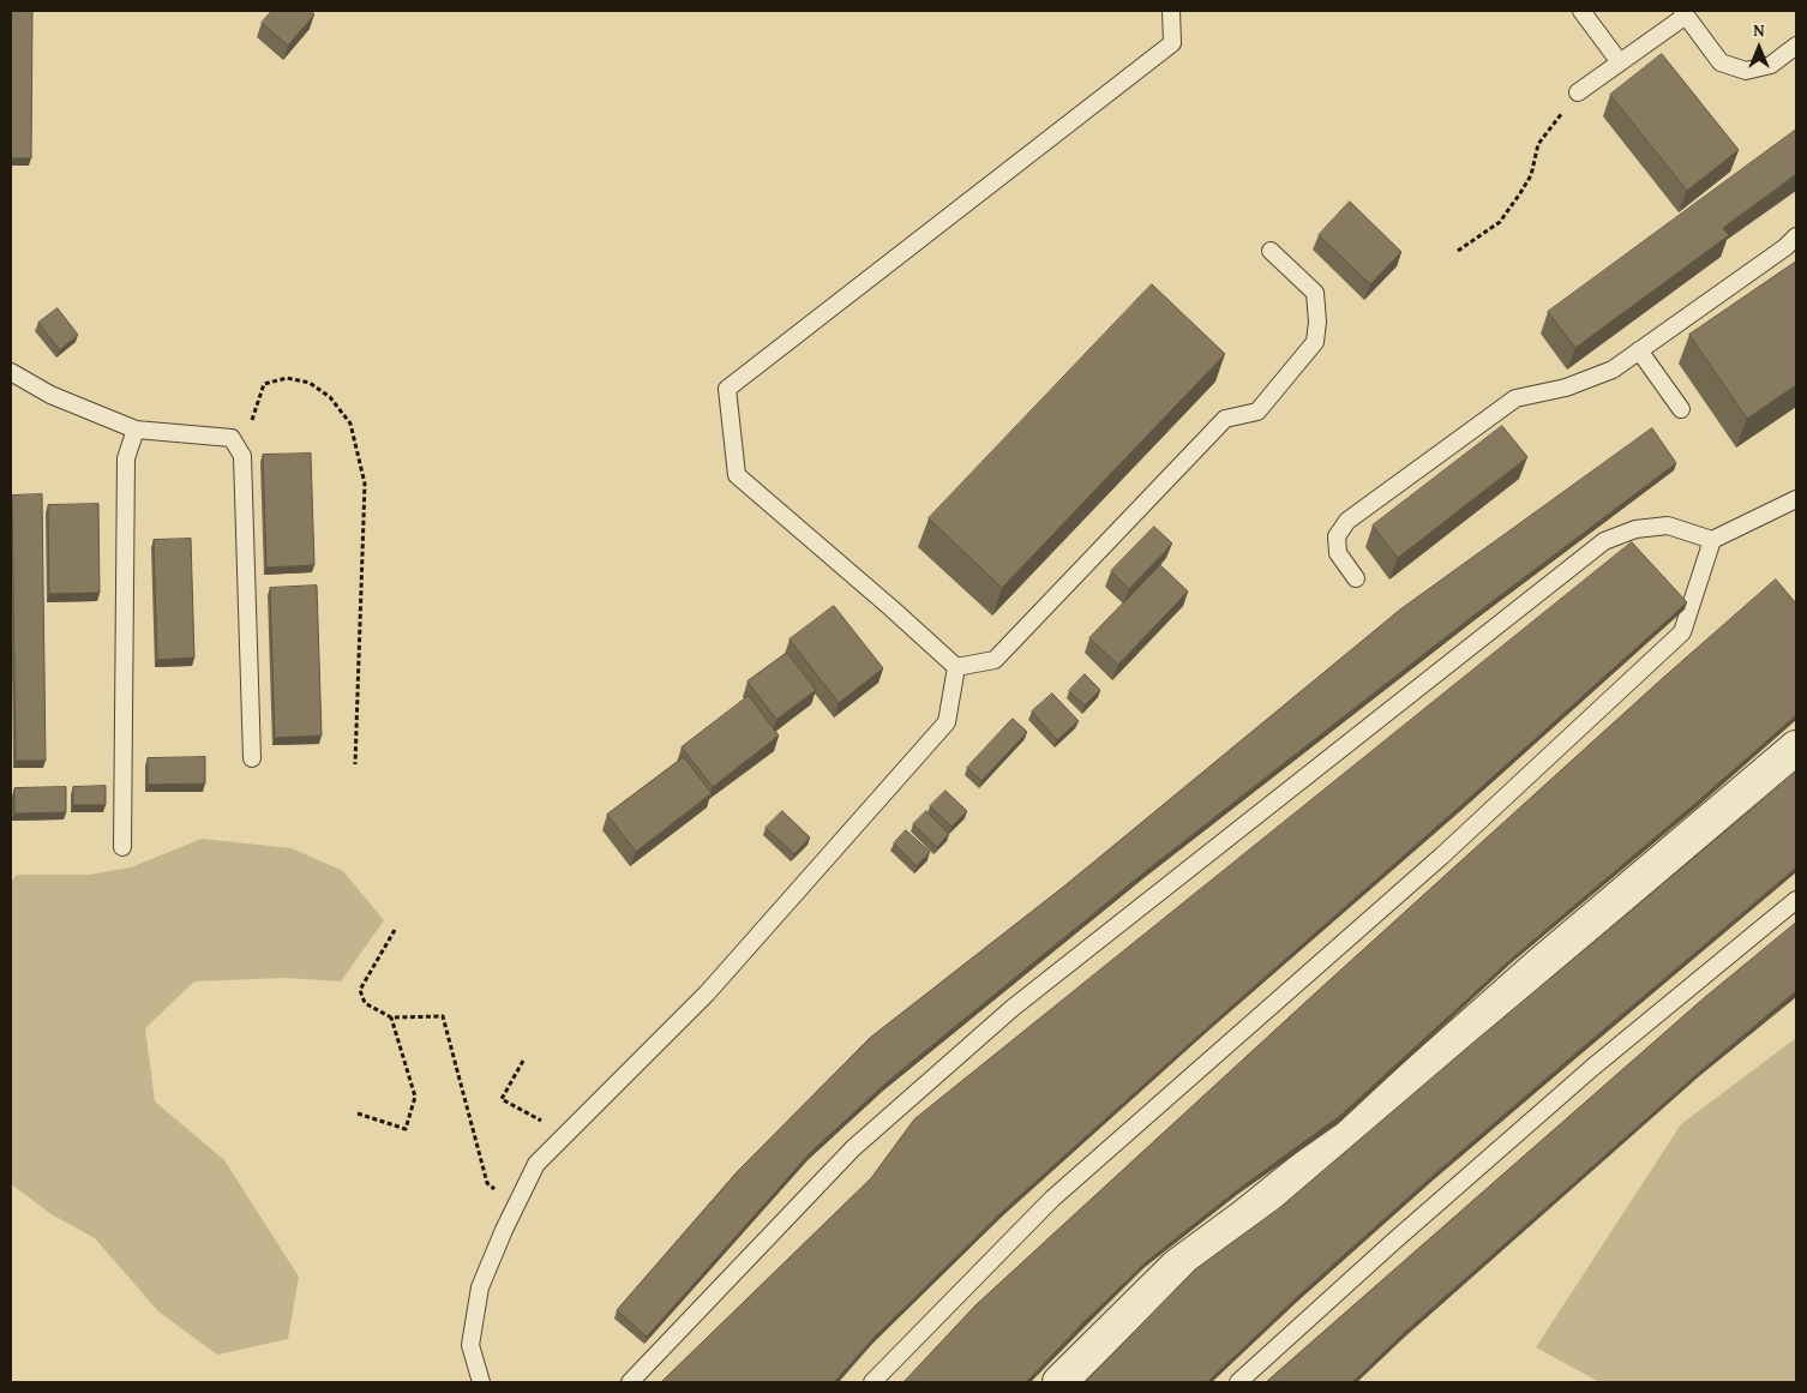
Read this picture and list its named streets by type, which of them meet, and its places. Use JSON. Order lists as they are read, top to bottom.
{
  "north": "top"
}
